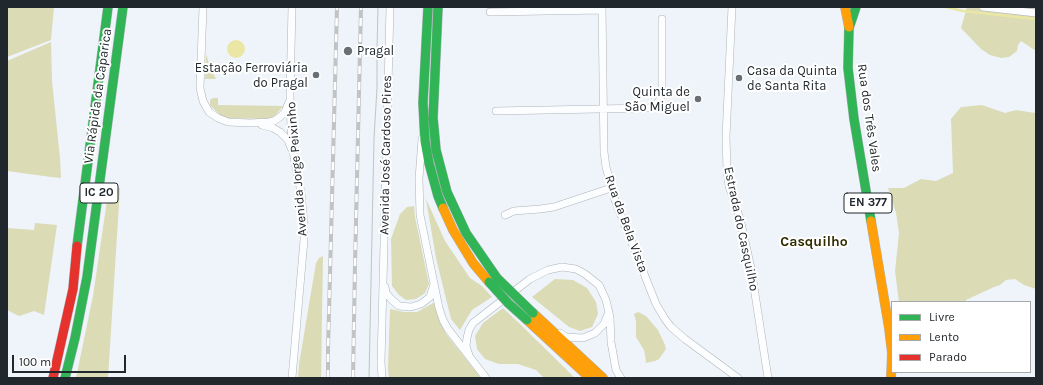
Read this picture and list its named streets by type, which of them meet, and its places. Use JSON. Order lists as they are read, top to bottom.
{
  "streets": {
    "main road": [
      "Via Rápida da Caparica",
      "Rua dos Três Vales",
      "IC 20",
      "EN 377"
    ],
    "street": [
      "Avenida José Cardoso Pires",
      "Avenida Jorge Peixinho",
      "Rua da Bela Vista",
      "Estrada do Casquilho"
    ]
  },
  "districts": ["Casquilho"],
  "places": [
    "Pragal",
    "Estação Ferroviária do Pragal",
    "Casa da Quinta de Santa Rita",
    "Quinta de São Miguel"
  ],
  "legend": ["Livre", "Lento", "Parado"],
  "scale_bar": "100 m"
}
